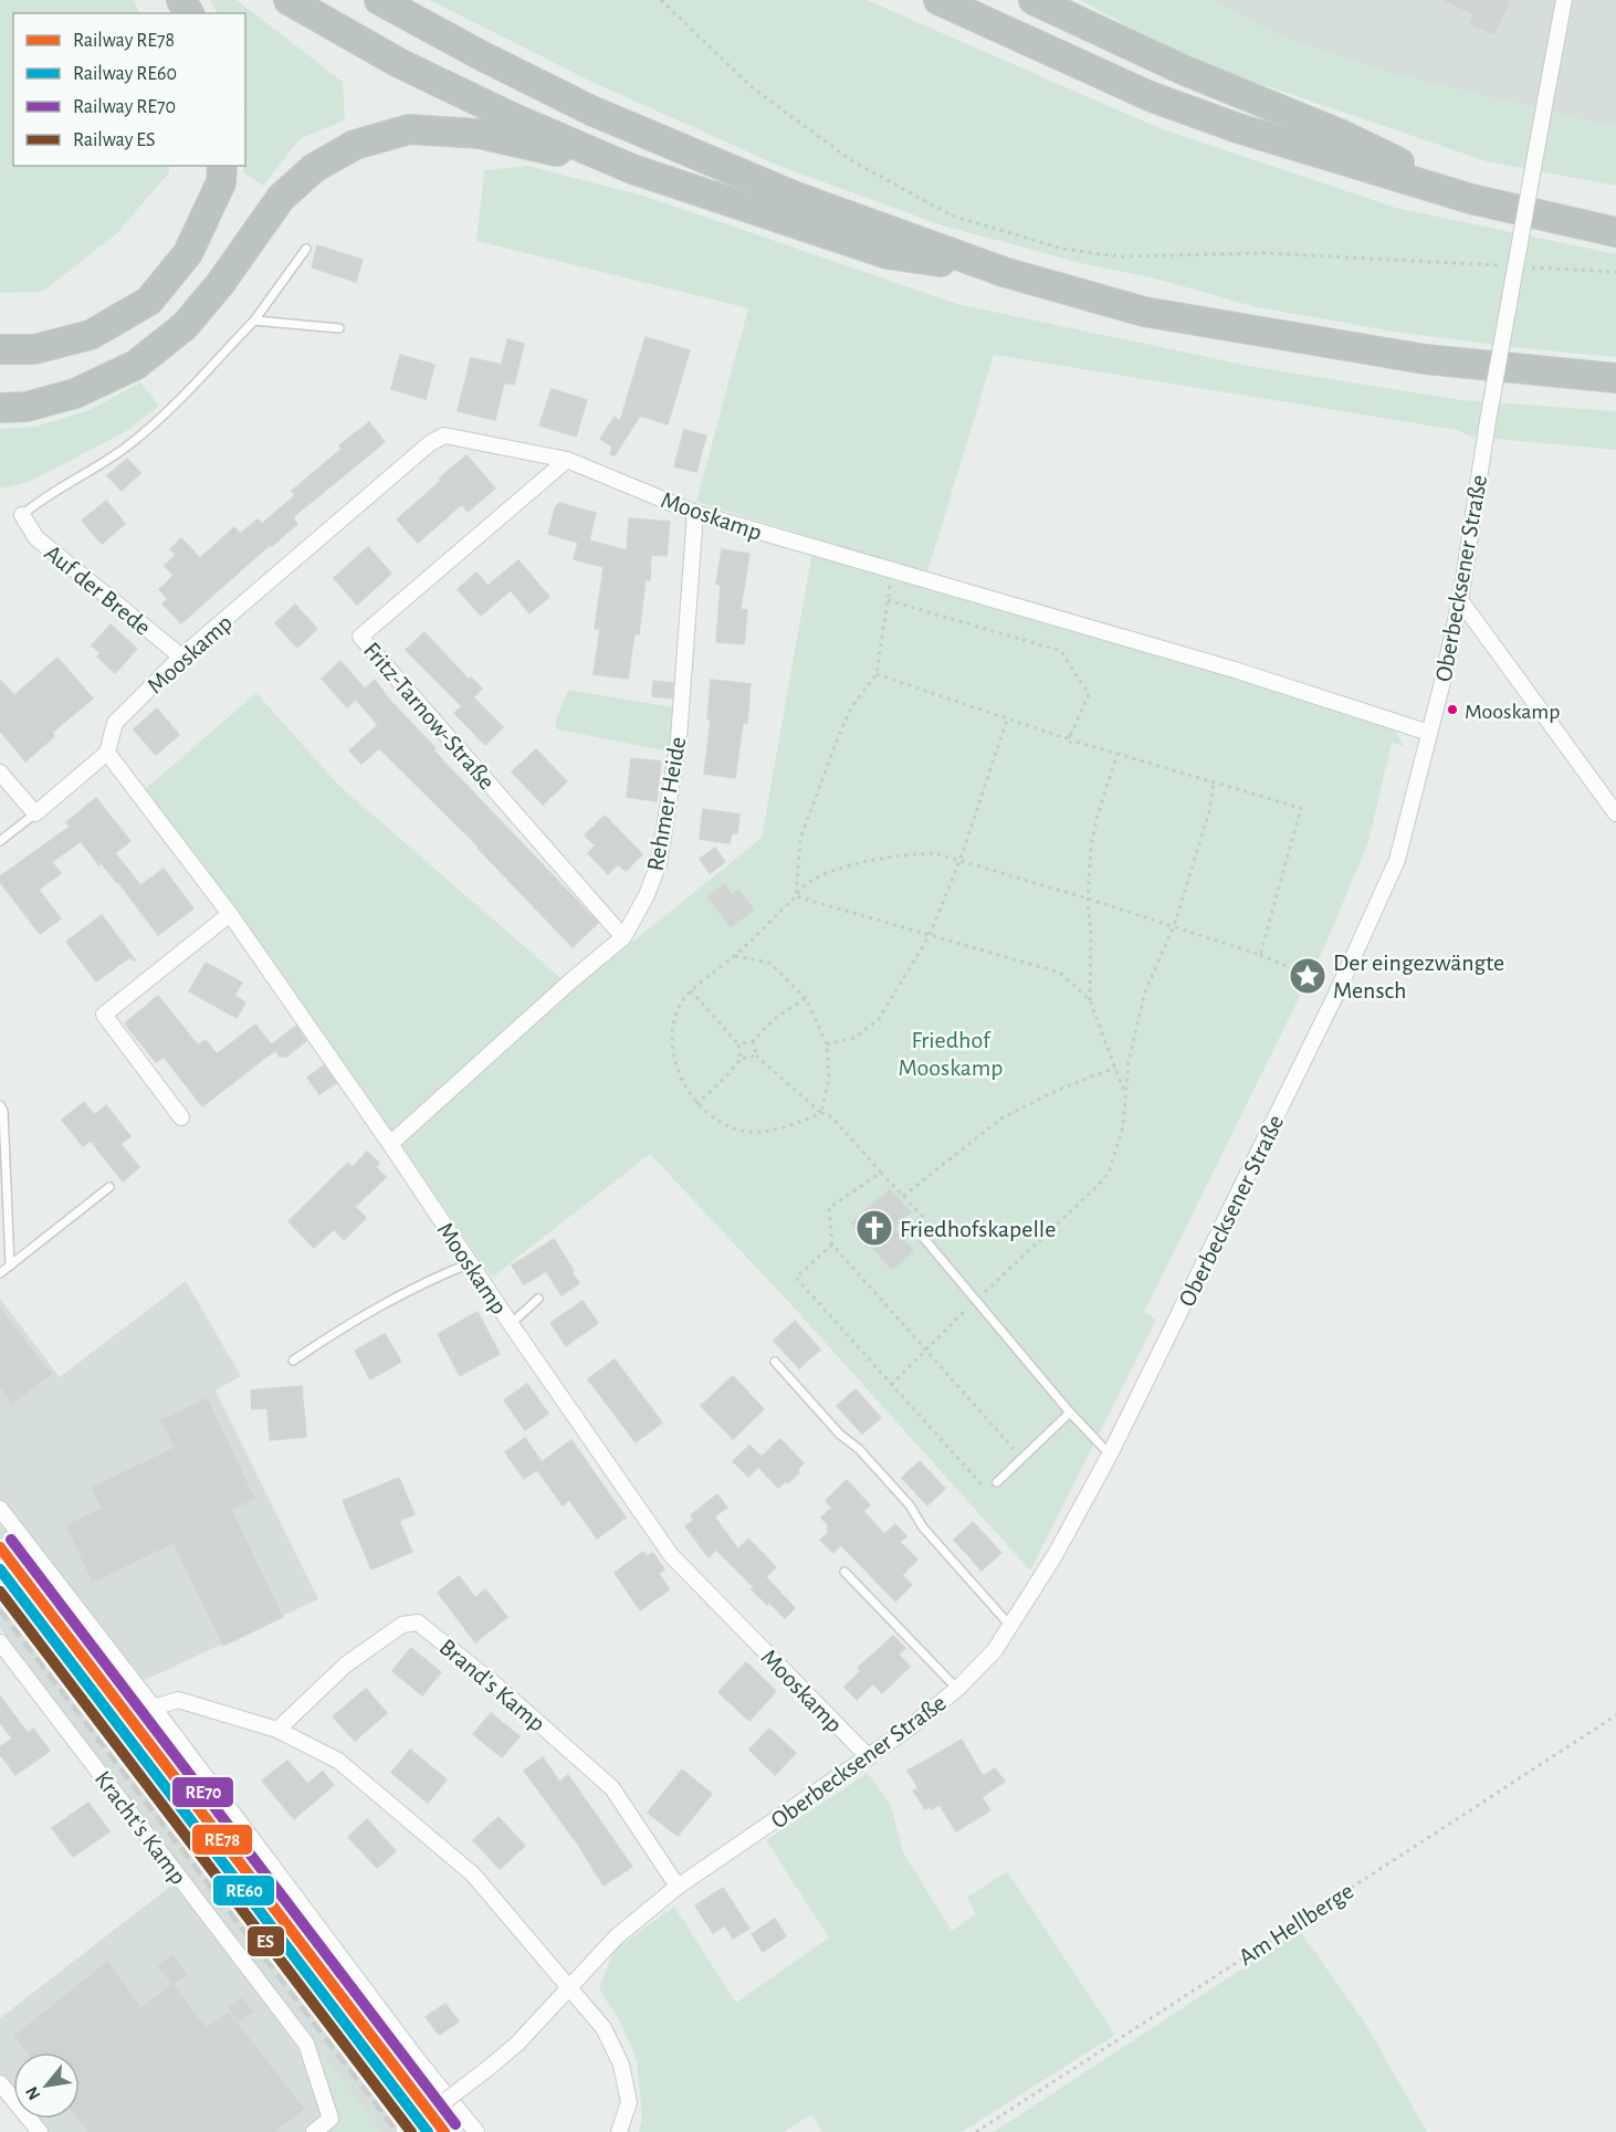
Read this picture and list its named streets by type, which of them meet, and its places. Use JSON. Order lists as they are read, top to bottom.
{
  "streets": {
    "street": [
      "Mooskamp",
      "Oberbecksener Straße",
      "Auf der Brede",
      "Fritz-Tarnow-Straße",
      "Rehmer Heide",
      "Brand's Kamp",
      "Kracht's Kamp"
    ],
    "path": ["Am Hellberge"]
  },
  "crossings": [
    ["Mooskamp", "Oberbecksener Straße"],
    ["Mooskamp", "Auf der Brede"],
    ["Mooskamp", "Fritz-Tarnow-Straße"],
    ["Mooskamp", "Rehmer Heide"],
    ["Oberbecksener Straße", "Brand's Kamp"],
    ["Fritz-Tarnow-Straße", "Rehmer Heide"]
  ],
  "parks": ["Friedhof Mooskamp"],
  "places": {
    "other": ["Mooskamp"],
    "place": ["Der eingezwängte Mensch"],
    "church": ["Friedhofskapelle"]
  },
  "lines": [
    "rail line RE70",
    "rail line RE78",
    "rail line RE60",
    "rail line ES"
  ],
  "legend": [
    "Railway RE78",
    "Railway RE60",
    "Railway RE70",
    "Railway ES"
  ],
  "north": "bottom left"
}
